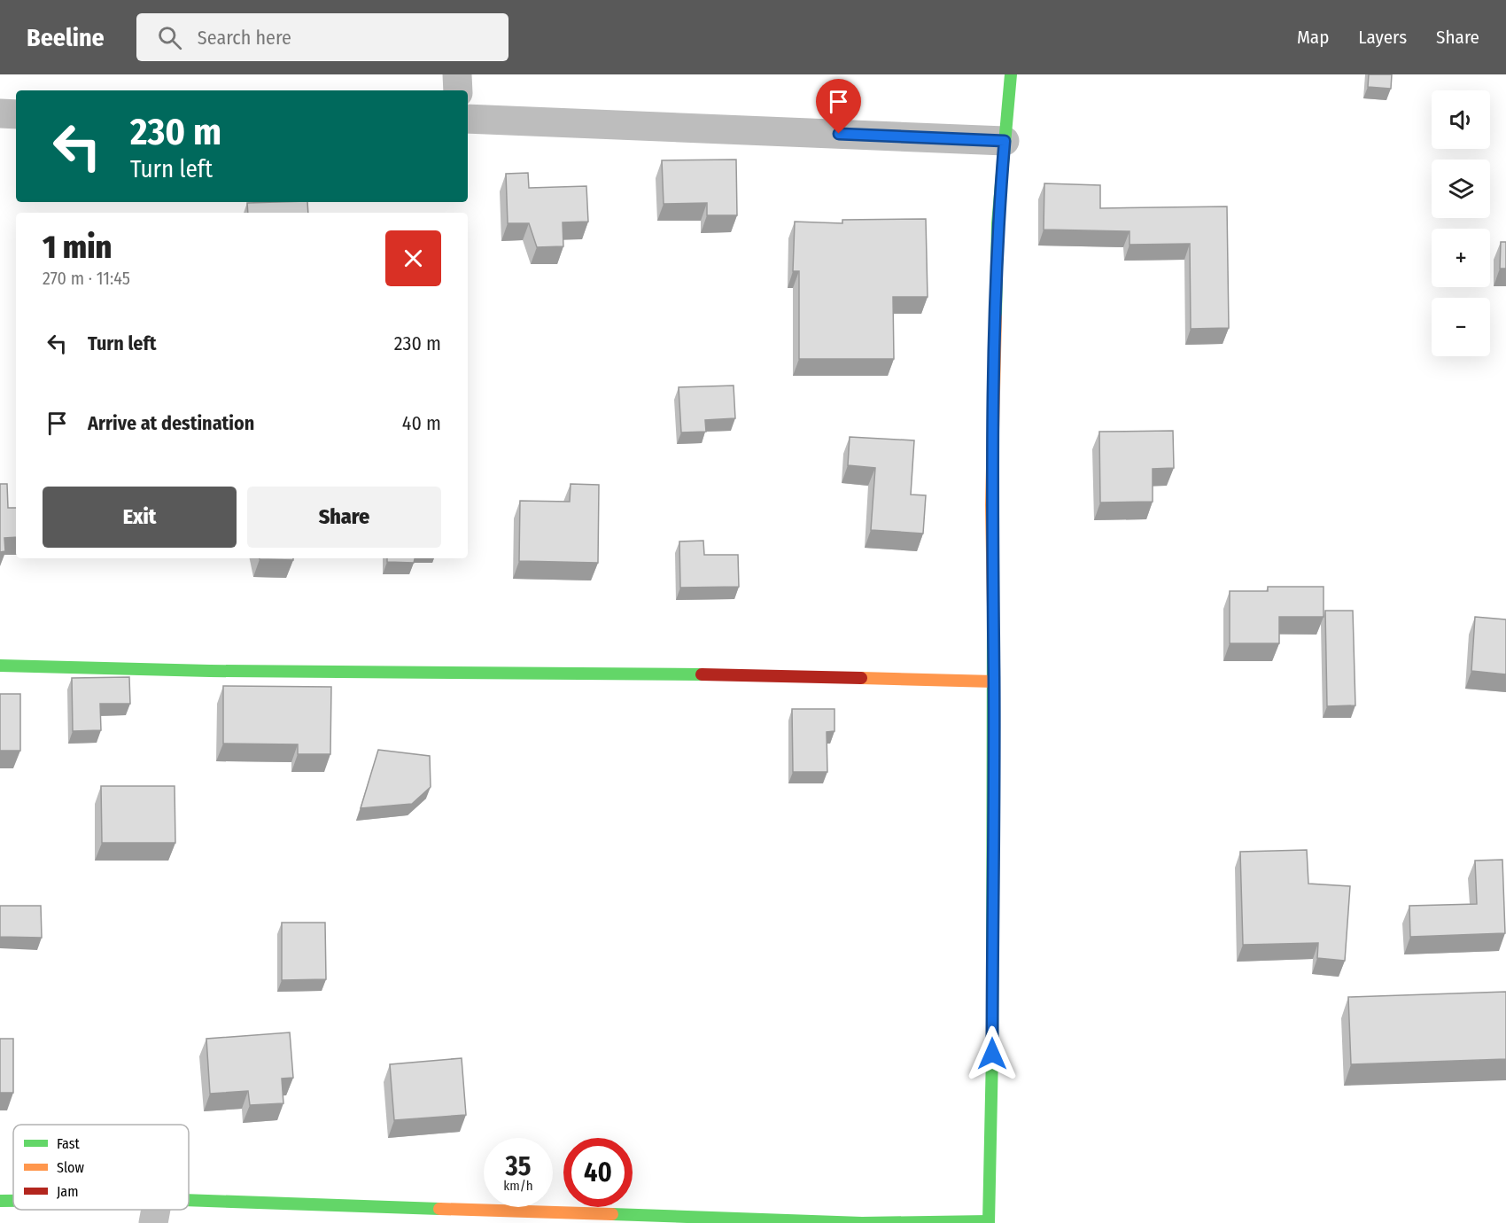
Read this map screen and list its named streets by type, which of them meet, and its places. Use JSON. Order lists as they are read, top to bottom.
{
  "legend": ["Fast", "Slow", "Jam"],
  "page": {
    "header": "Beeline",
    "search": "Search here",
    "nav": ["Map", "Layers", "Share"],
    "map_buttons": ["+", "−"],
    "turn": ["230 m", "Turn left"],
    "heading": ["1 min", "270 m · 11:45"],
    "list": [
      {
        "name": "Turn left",
        "value": "230 m"
      },
      {
        "name": "Arrive at destination",
        "value": "40 m"
      }
    ],
    "buttons": ["Exit", "Share"],
    "speed": "35 km/h",
    "limit": "40"
  }
}
